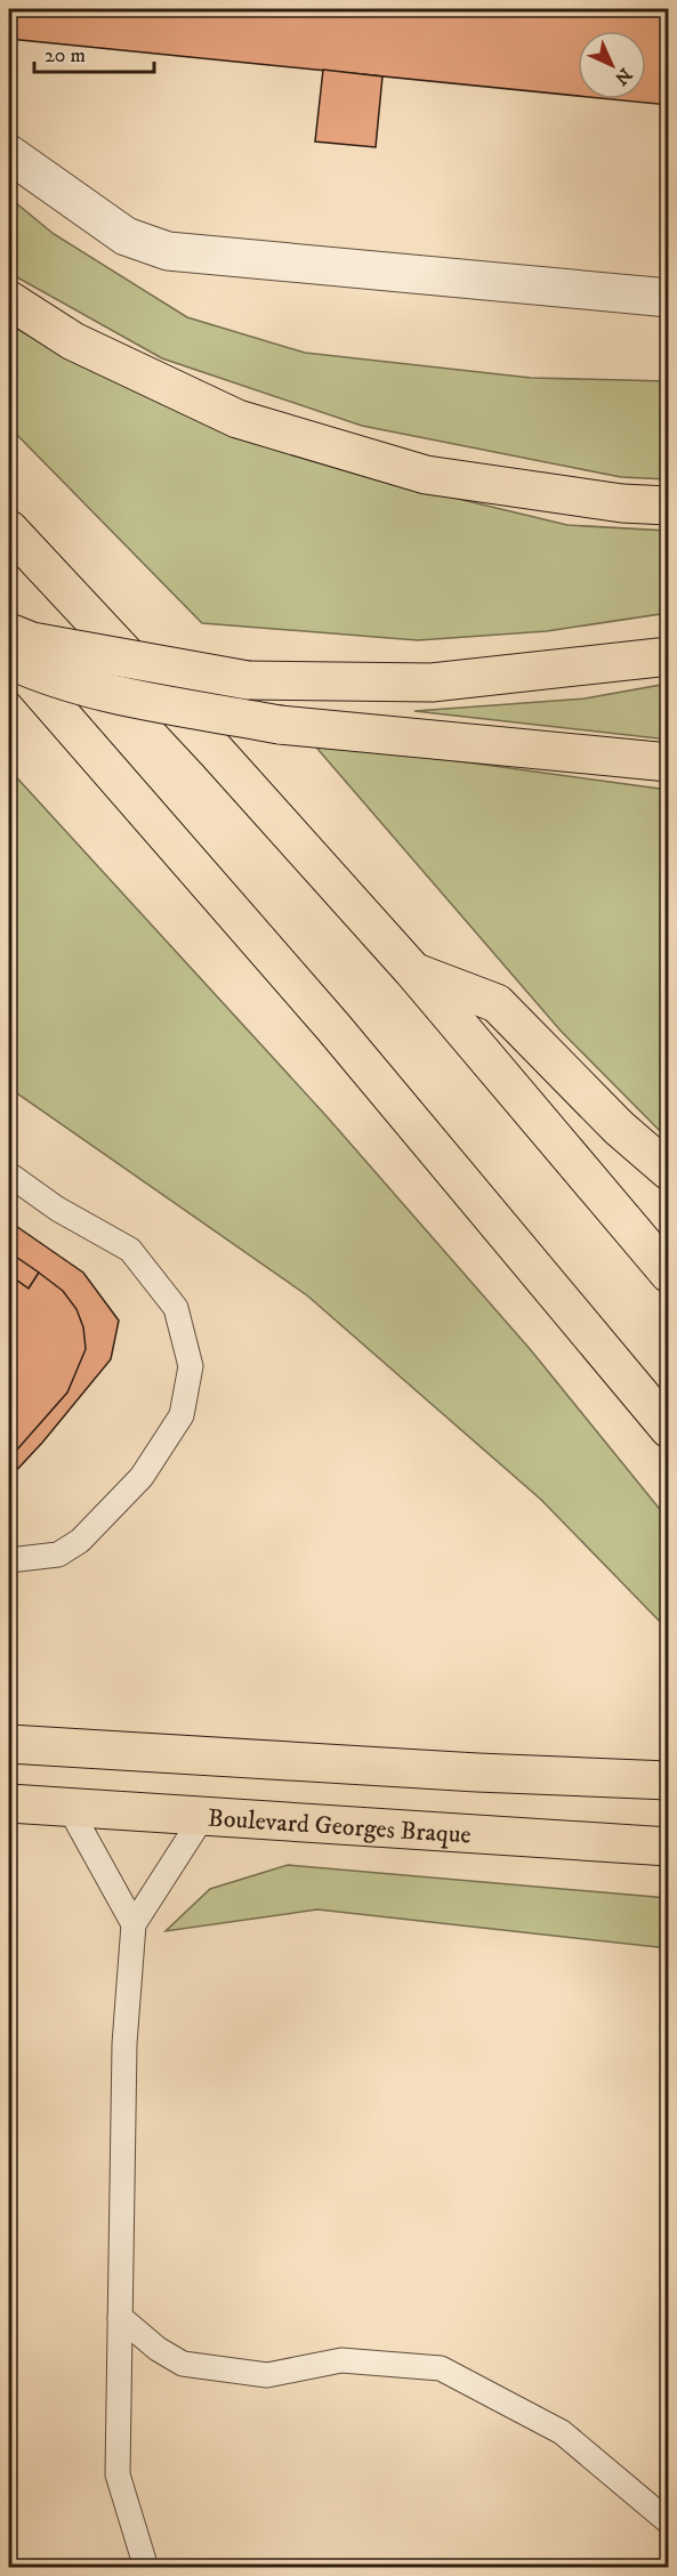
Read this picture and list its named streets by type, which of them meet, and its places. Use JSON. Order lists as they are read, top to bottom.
{
  "streets": {
    "main road": ["Boulevard Georges Braque"]
  },
  "scale_bar": "20 m",
  "north": "bottom right"
}
